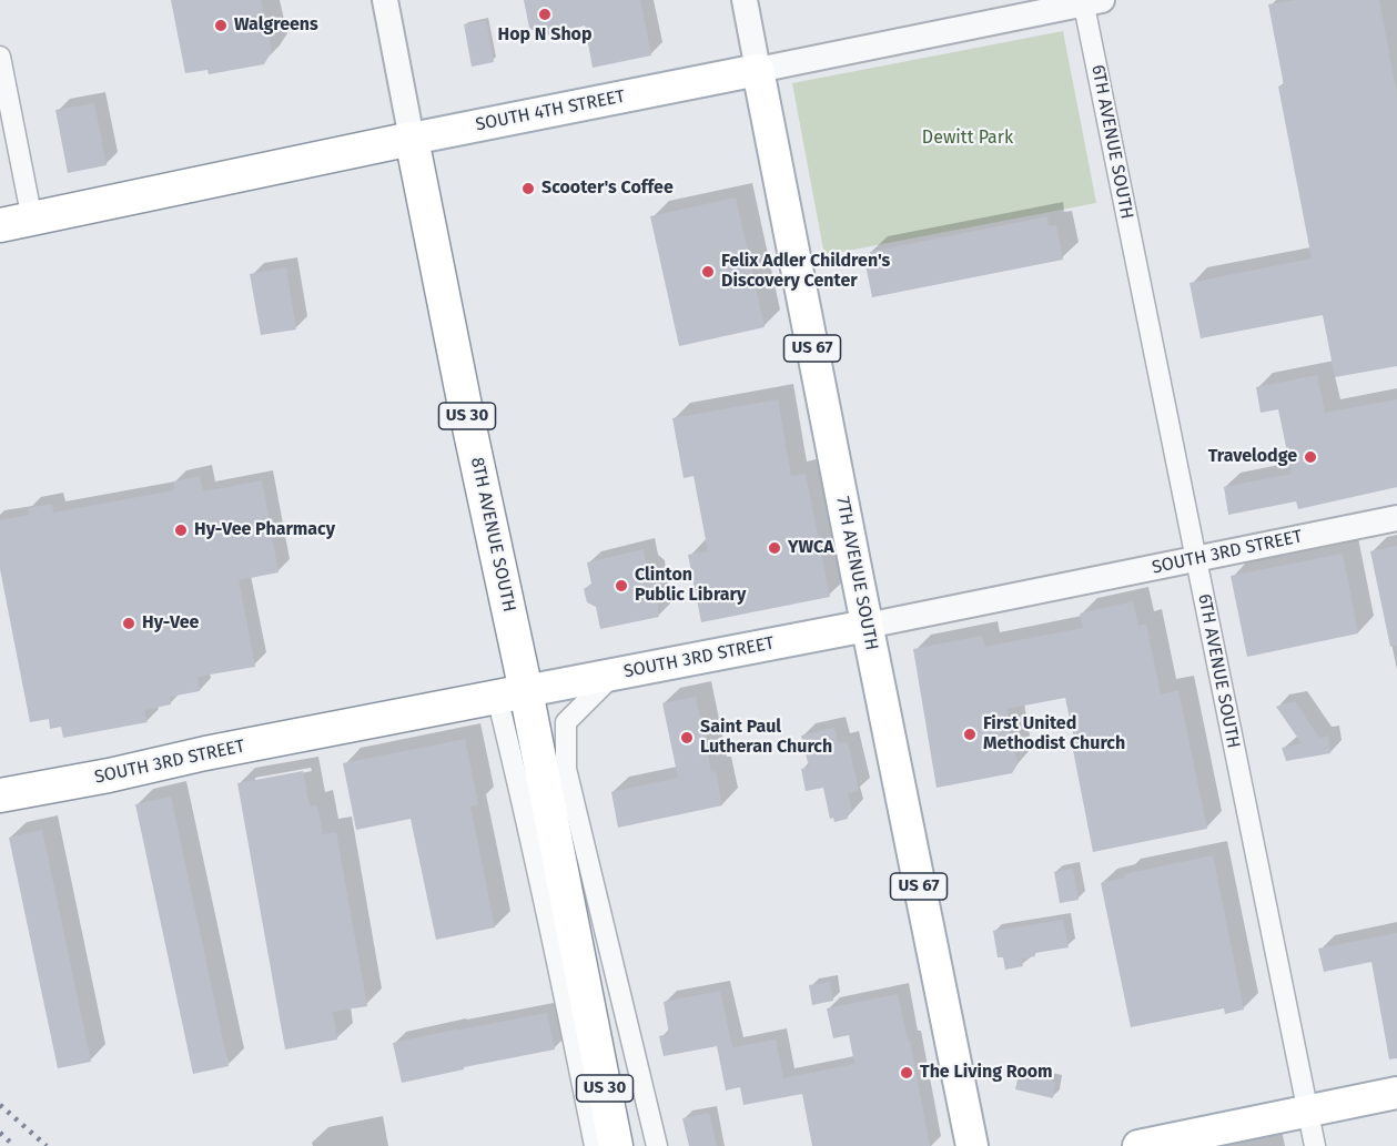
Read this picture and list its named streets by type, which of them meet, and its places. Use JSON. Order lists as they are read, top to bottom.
{
  "streets": {
    "highway": [
      "SOUTH 4TH STREET",
      "US 30",
      "8TH AVENUE SOUTH",
      "SOUTH 3RD STREET"
    ],
    "main road": ["US 67", "7TH AVENUE SOUTH"],
    "street": ["6TH AVENUE SOUTH"]
  },
  "crossings": [
    ["SOUTH 4TH STREET", "6TH AVENUE SOUTH"],
    ["SOUTH 4TH STREET", "8TH AVENUE SOUTH"],
    ["SOUTH 4TH STREET", "7TH AVENUE SOUTH"],
    ["6TH AVENUE SOUTH", "SOUTH 3RD STREET"],
    ["8TH AVENUE SOUTH", "SOUTH 3RD STREET"],
    ["SOUTH 3RD STREET", "7TH AVENUE SOUTH"]
  ],
  "parks": ["Dewitt Park"],
  "places": [
    "Hop N Shop",
    "Walgreens",
    "Scooter's Coffee",
    "Felix Adler Children's Discovery Center",
    "Travelodge",
    "Hy-Vee Pharmacy",
    "YWCA",
    "Clinton Public Library",
    "Hy-Vee",
    "First United Methodist Church",
    "Saint Paul Lutheran Church",
    "The Living Room"
  ]
}
